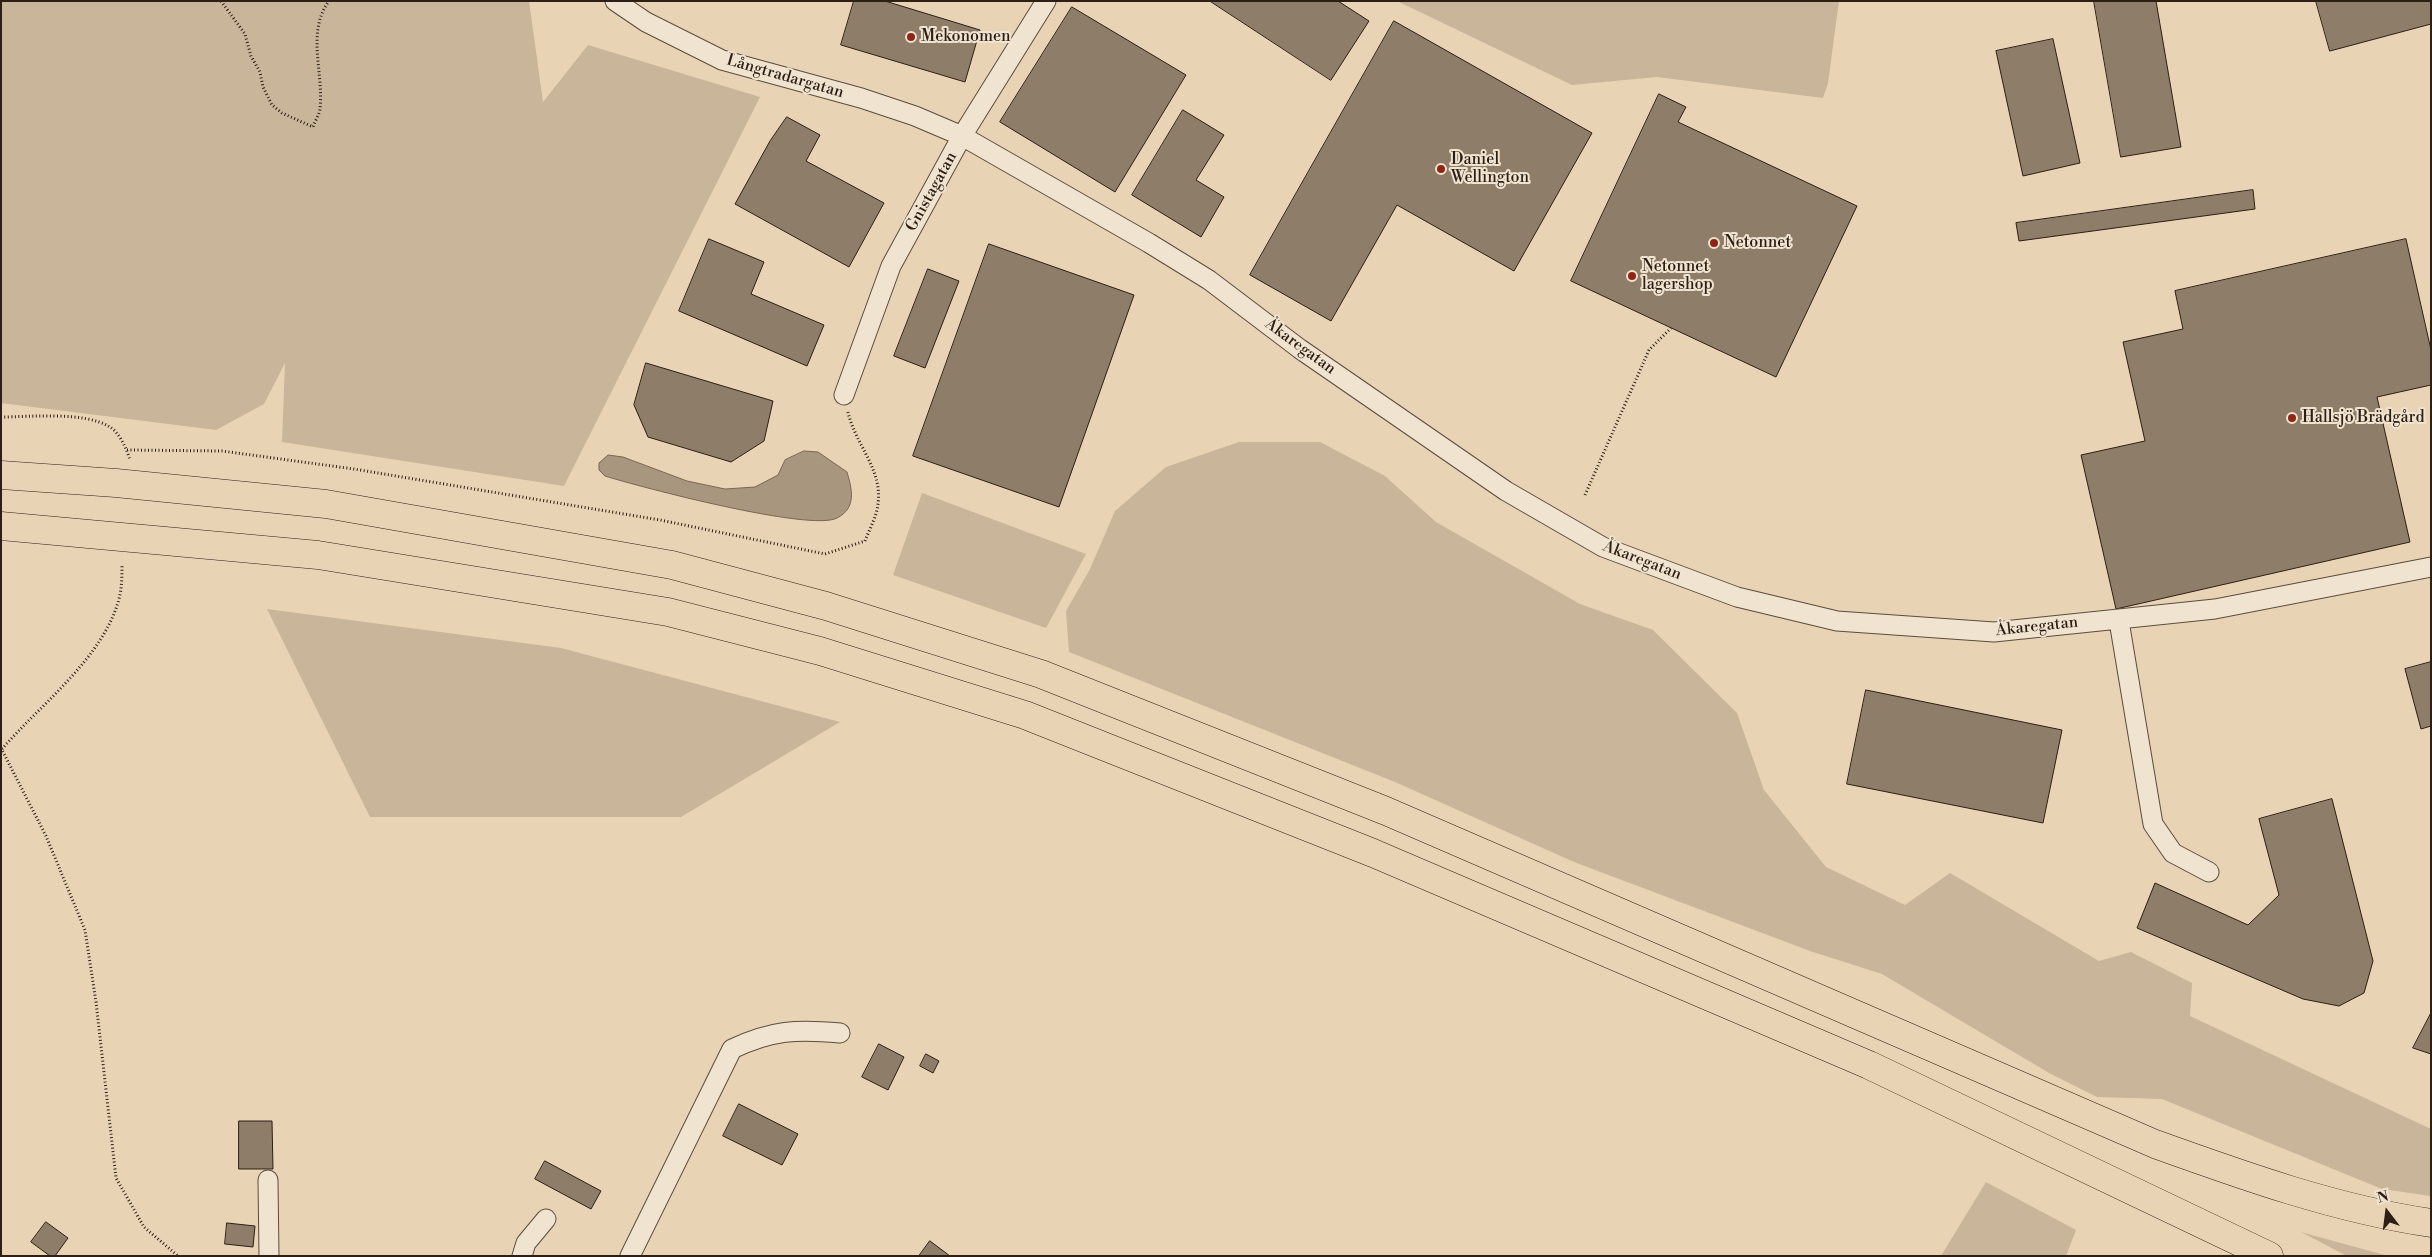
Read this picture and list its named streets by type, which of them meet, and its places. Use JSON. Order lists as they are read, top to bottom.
{
  "streets": {
    "street": ["Långtradargatan", "Gnistagatan", "Åkaregatan"]
  },
  "crossings": [
    ["Långtradargatan", "Gnistagatan"],
    ["Långtradargatan", "Åkaregatan"],
    ["Gnistagatan", "Åkaregatan"]
  ],
  "places": [
    "Mekonomen",
    "Daniel Wellington",
    "Netonnet",
    "Netonnet lagershop",
    "Hallsjö Brädgård"
  ],
  "north": "top"
}
